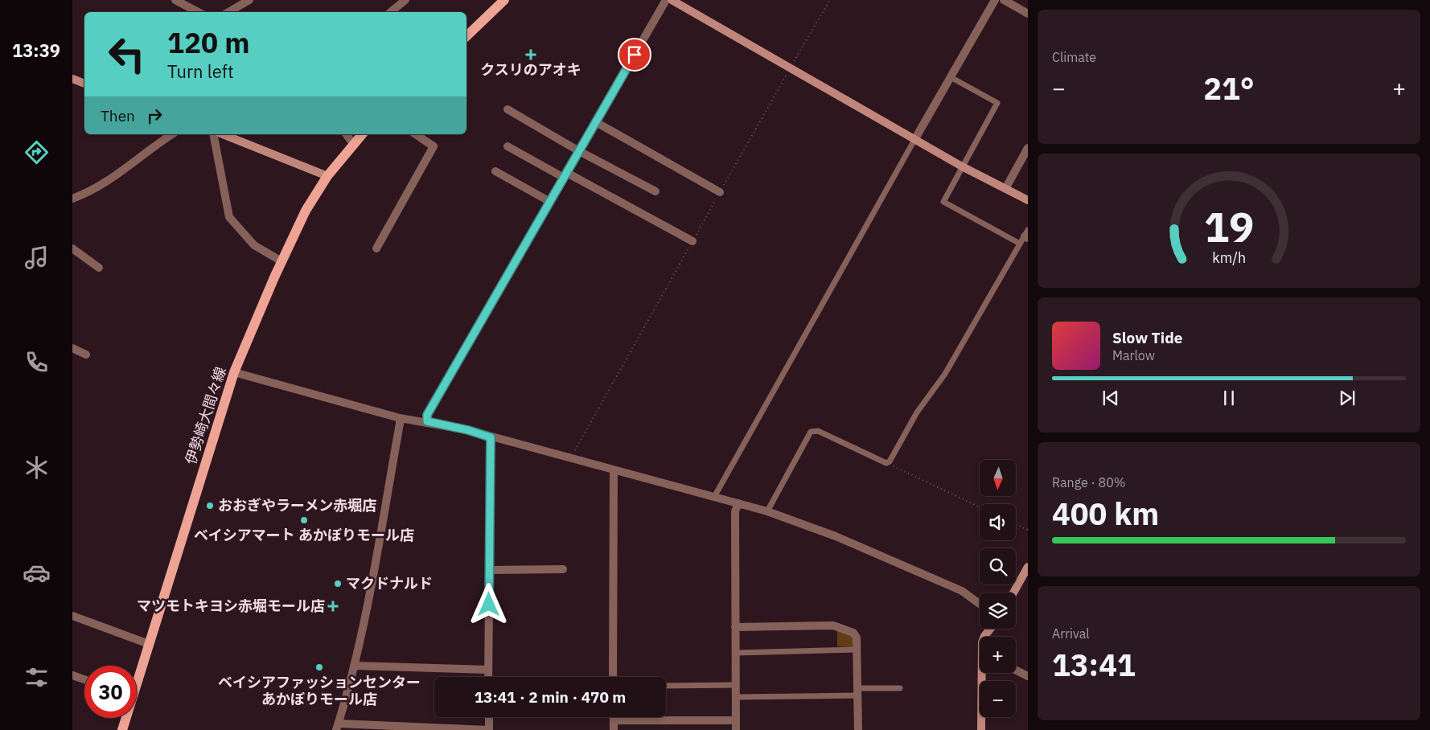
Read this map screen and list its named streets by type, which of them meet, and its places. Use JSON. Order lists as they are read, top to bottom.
{
  "streets": {
    "main road": ["伊勢崎大間々線"]
  },
  "places": {
    "health": ["クスリのアオキ", "マツモトキヨシ赤堀モール店"],
    "other": [
      "おおぎやラーメン赤堀店",
      "ベイシアマート あかぼりモール店",
      "マクドナルド",
      "ベイシアファッションセンター あかぼりモール店"
    ]
  },
  "north": "bottom",
  "page": {
    "tabs": "13:39",
    "tile": [
      "Climate",
      ["Range · 80%", "400 km"],
      ["Arrival", "13:41"]
    ],
    "turn": ["120 m", "Turn left"],
    "heat": ["−", "21°", "+"],
    "then": "Then",
    "song": ["Slow Tide", "Marlow"],
    "map_buttons": ["+", "−"],
    "limit": "30",
    "trip": "13:41 · 2 min · 470 m",
    "gauge": ["19", "km/h"]
  }
}
